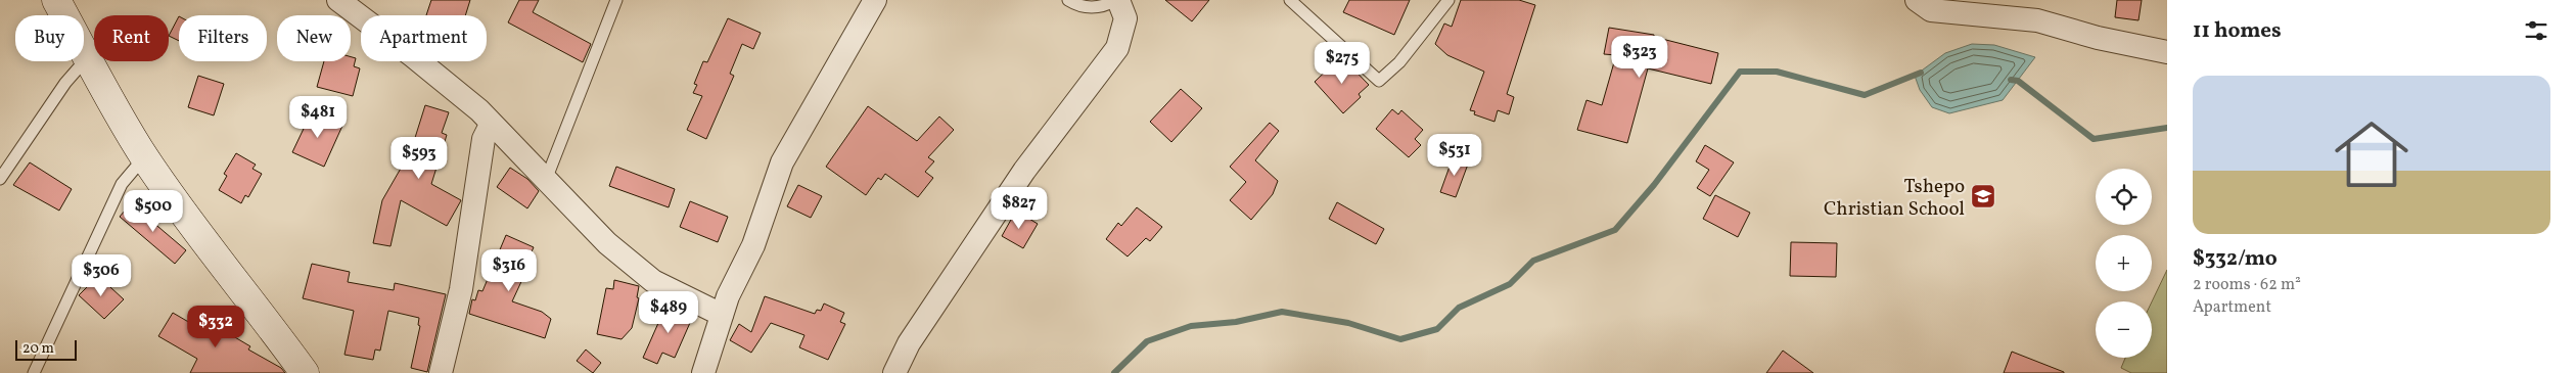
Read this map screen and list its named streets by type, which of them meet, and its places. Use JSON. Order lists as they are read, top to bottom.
{
  "places": {
    "school or university": ["Tshepo Christian School"]
  },
  "scale_bar": "20 m",
  "page": {
    "heading": "11 homes",
    "chip": [
      "Buy",
      "Rent",
      "Filters",
      "New",
      "Apartment"
    ],
    "price": [
      "$323",
      "$275",
      "$481",
      "$531",
      "$593",
      "$827",
      "$500",
      "$316",
      "$306",
      "$489",
      "$332"
    ],
    "list": [
      {
        "name": "$332/mo",
        "note": "2 rooms · 62 m² · Apartment"
      }
    ],
    "map_buttons": ["+", "−"],
    "scale": "20 m"
  }
}
